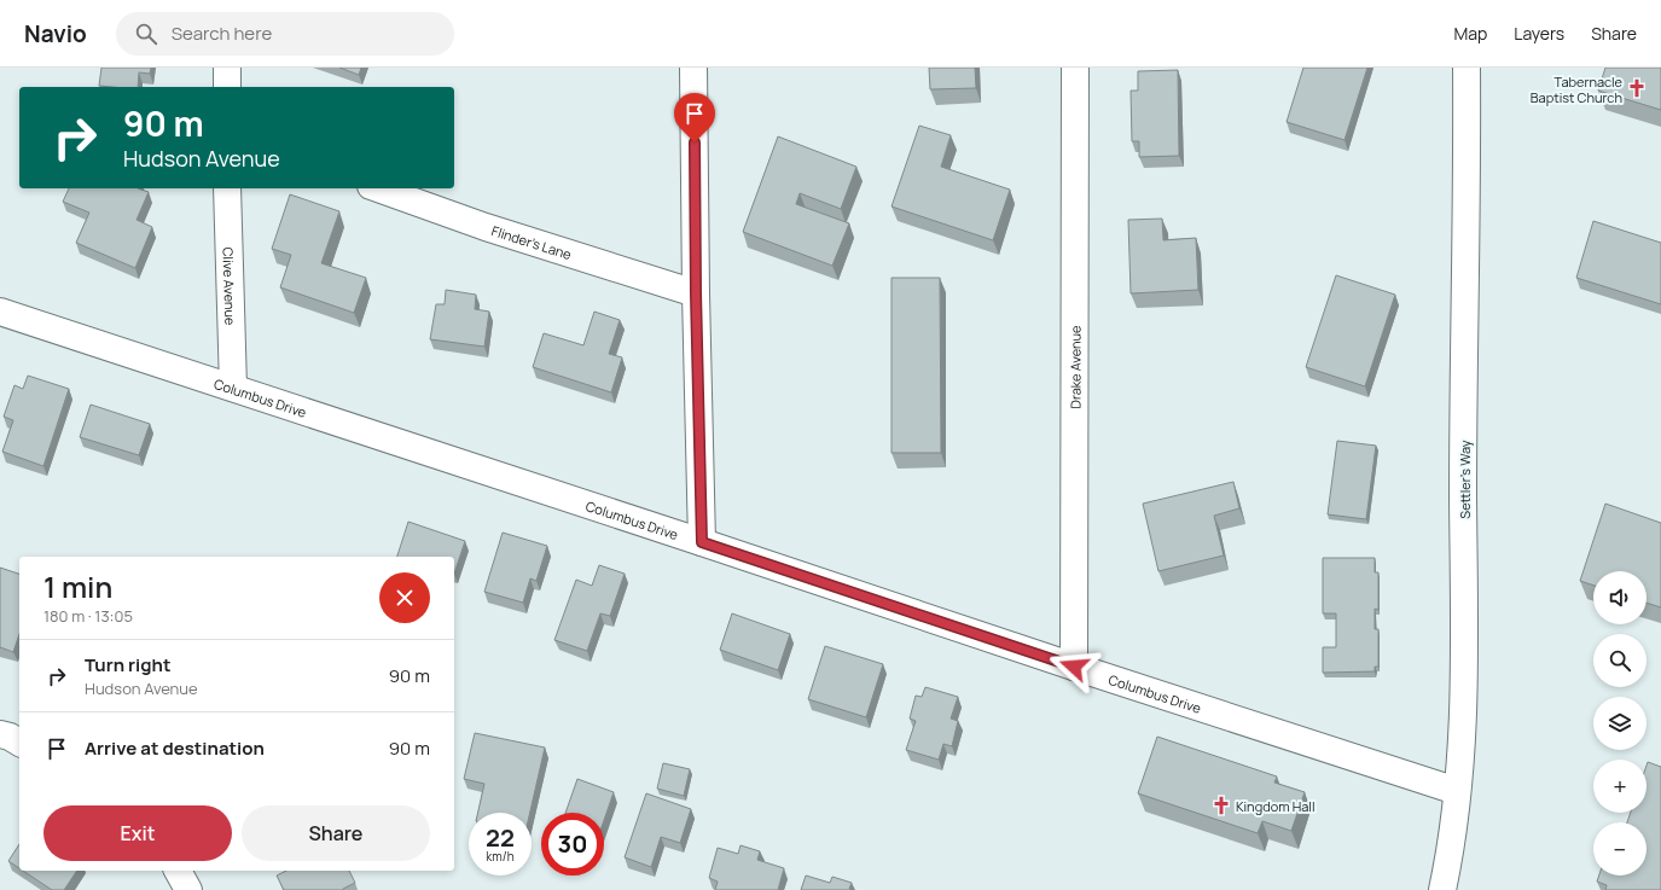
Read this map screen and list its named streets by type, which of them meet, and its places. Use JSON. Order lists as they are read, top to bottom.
{
  "streets": {
    "street": [
      "Flinder's Lane",
      "Clive Avenue",
      "Drake Avenue",
      "Columbus Drive",
      "Settler's Way"
    ]
  },
  "crossings": [
    ["Clive Avenue", "Columbus Drive"],
    ["Drake Avenue", "Columbus Drive"],
    ["Columbus Drive", "Settler's Way"]
  ],
  "places": {
    "church": ["Tabernacle Baptist Church", "Kingdom Hall"]
  },
  "page": {
    "header": "Navio",
    "search": "Search here",
    "nav": ["Map", "Layers", "Share"],
    "turn": ["90 m", "Hudson Avenue"],
    "heading": ["1 min", "180 m · 13:05"],
    "map_buttons": ["+", "−"],
    "list": [
      {
        "name": "Turn right",
        "note": "Hudson Avenue",
        "value": "90 m"
      },
      {
        "name": "Arrive at destination",
        "value": "90 m"
      }
    ],
    "buttons": ["Exit", "Share"],
    "speed": "22 km/h",
    "limit": "30"
  }
}
